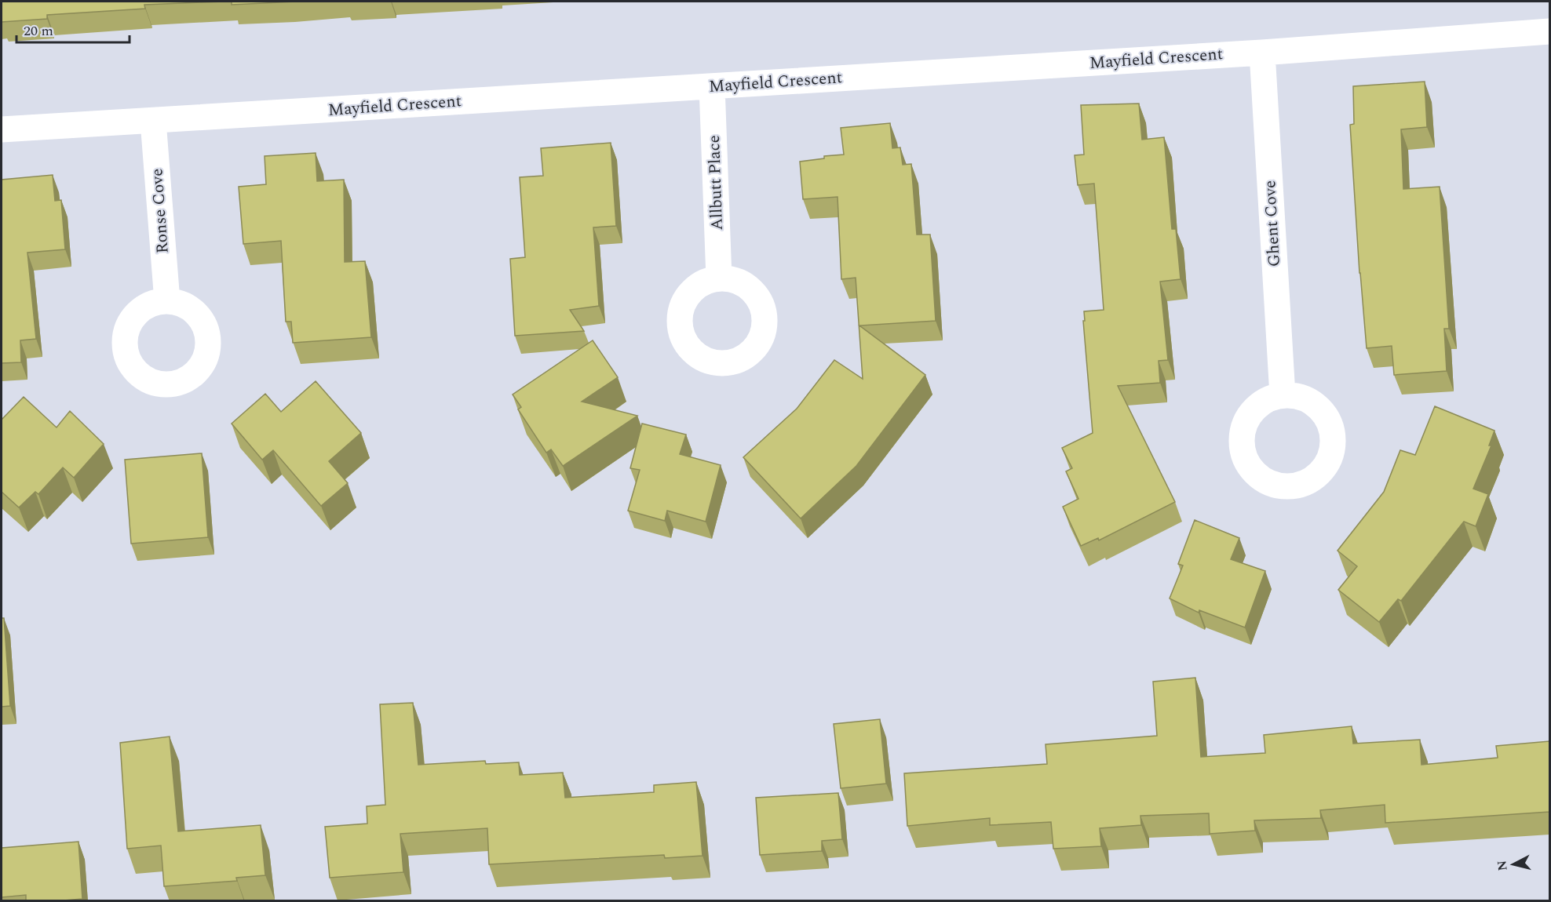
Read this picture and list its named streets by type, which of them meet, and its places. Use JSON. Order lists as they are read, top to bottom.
{
  "streets": {
    "street": [
      "Mayfield Crescent",
      "Allbutt Place",
      "Ronse Cove",
      "Ghent Cove"
    ]
  },
  "crossings": [
    ["Mayfield Crescent", "Allbutt Place"],
    ["Mayfield Crescent", "Ronse Cove"],
    ["Mayfield Crescent", "Ghent Cove"]
  ],
  "scale_bar": "20 m",
  "north": "left"
}
